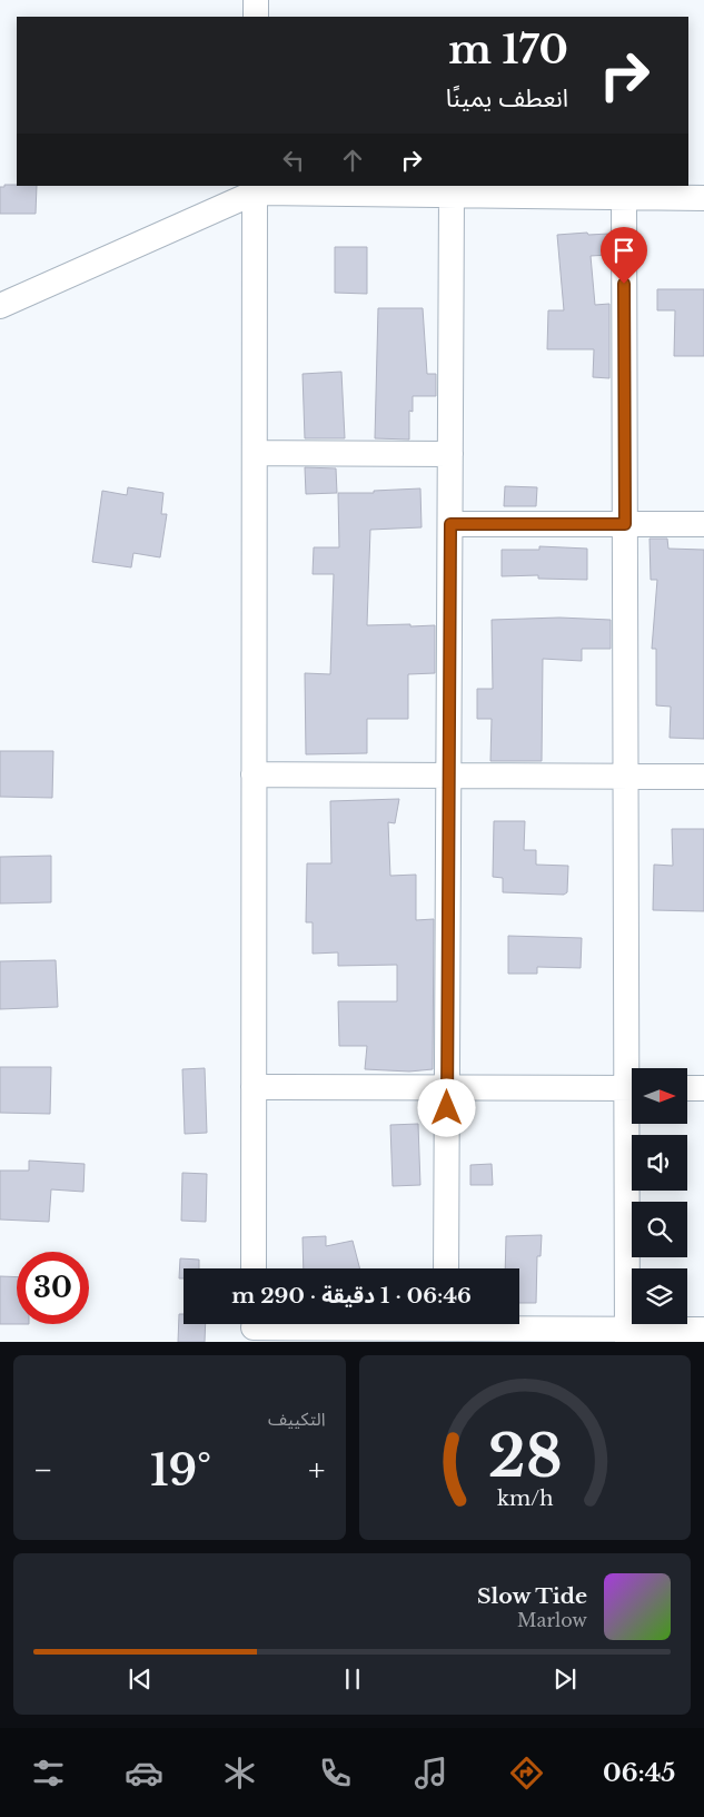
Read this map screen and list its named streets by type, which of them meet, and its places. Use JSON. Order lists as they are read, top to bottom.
{
  "north": "right",
  "page": {
    "turn": ["170 m", "انعطف يمينًا"],
    "limit": "30",
    "trip": "06:46 · 1 دقيقة · 290 m",
    "tile": "التكييف",
    "heat": ["−", "19°", "+"],
    "song": ["Slow Tide", "Marlow"],
    "tabs": "06:45",
    "gauge": ["28", "km/h"]
  }
}
